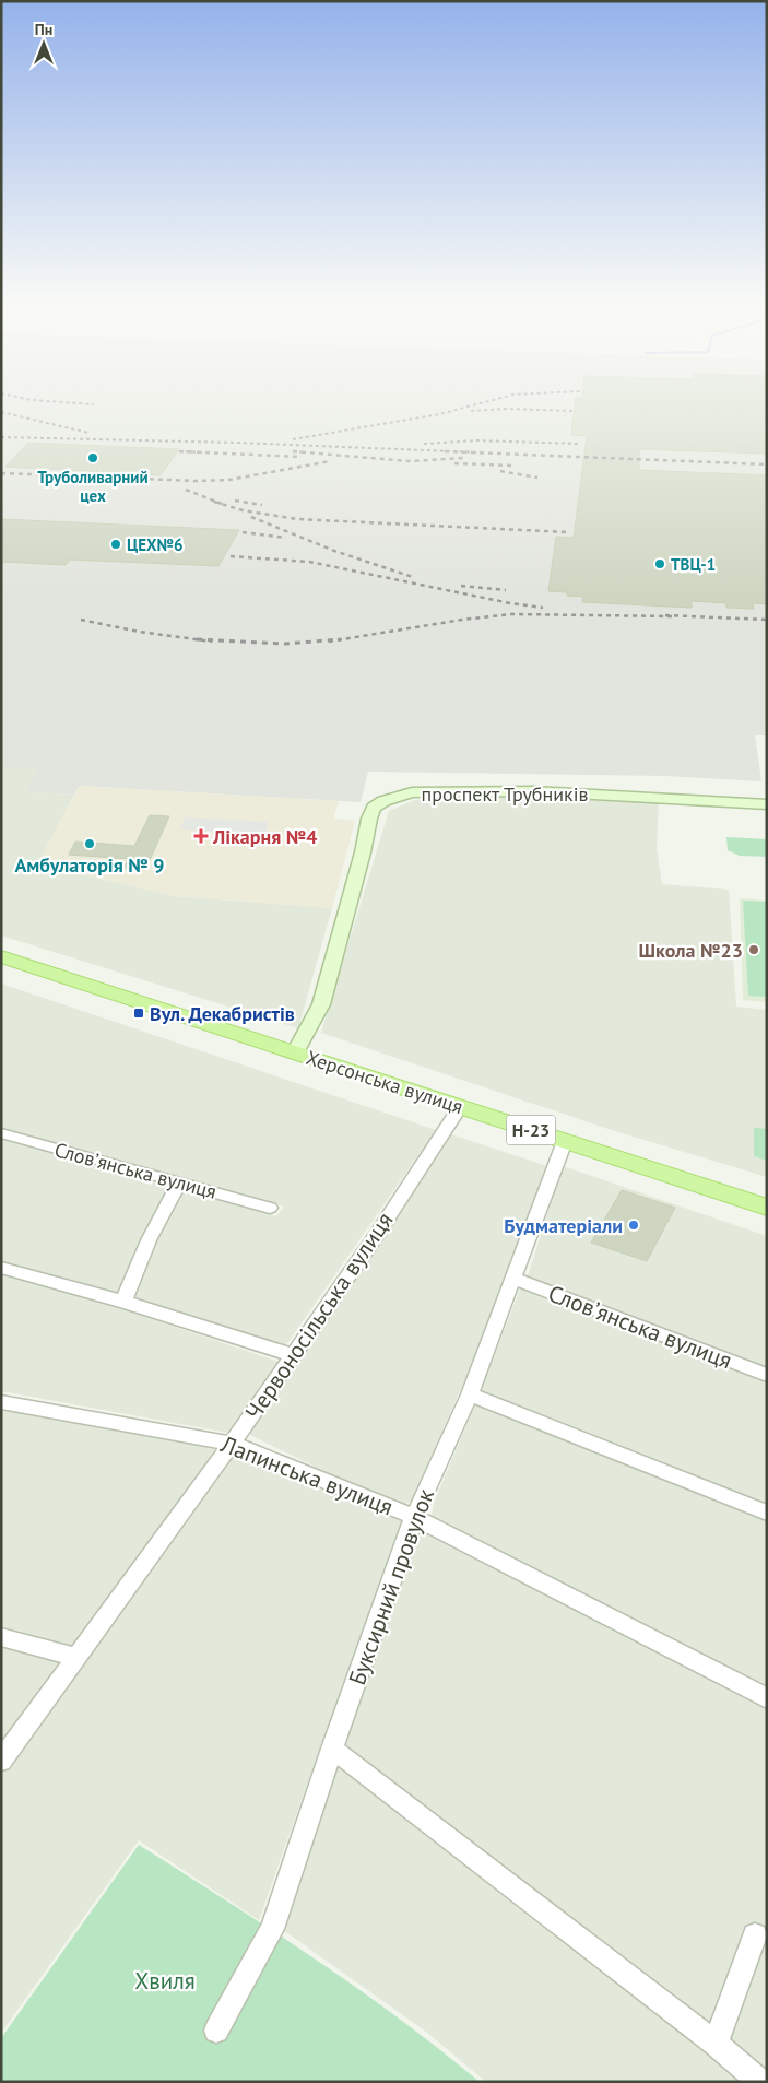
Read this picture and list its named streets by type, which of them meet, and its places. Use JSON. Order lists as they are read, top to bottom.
{
  "streets": {
    "main road": ["проспект Трубників", "Херсонська вулиця", "Н-23"],
    "street": [
      "Словʼянська вулиця",
      "Червоносільська вулиця",
      "Лапинська вулиця",
      "Буксирний провулок"
    ]
  },
  "crossings": [
    ["проспект Трубників", "Херсонська вулиця"],
    ["Херсонська вулиця", "Червоносільська вулиця"],
    ["Херсонська вулиця", "Буксирний провулок"],
    ["Словʼянська вулиця", "Буксирний провулок"],
    ["Червоносільська вулиця", "Лапинська вулиця"],
    ["Лапинська вулиця", "Буксирний провулок"]
  ],
  "parks": ["Хвиля"],
  "places": {
    "other": [
      "Труболиварний цех",
      "ЦЕХ№6",
      "ТВЦ-1",
      "Амбулаторія № 9",
      "Школа №23",
      "Будматеріали"
    ],
    "health": ["Лікарня №4"],
    "transit": ["Вул. Декабристів"]
  },
  "north": "top"
}
